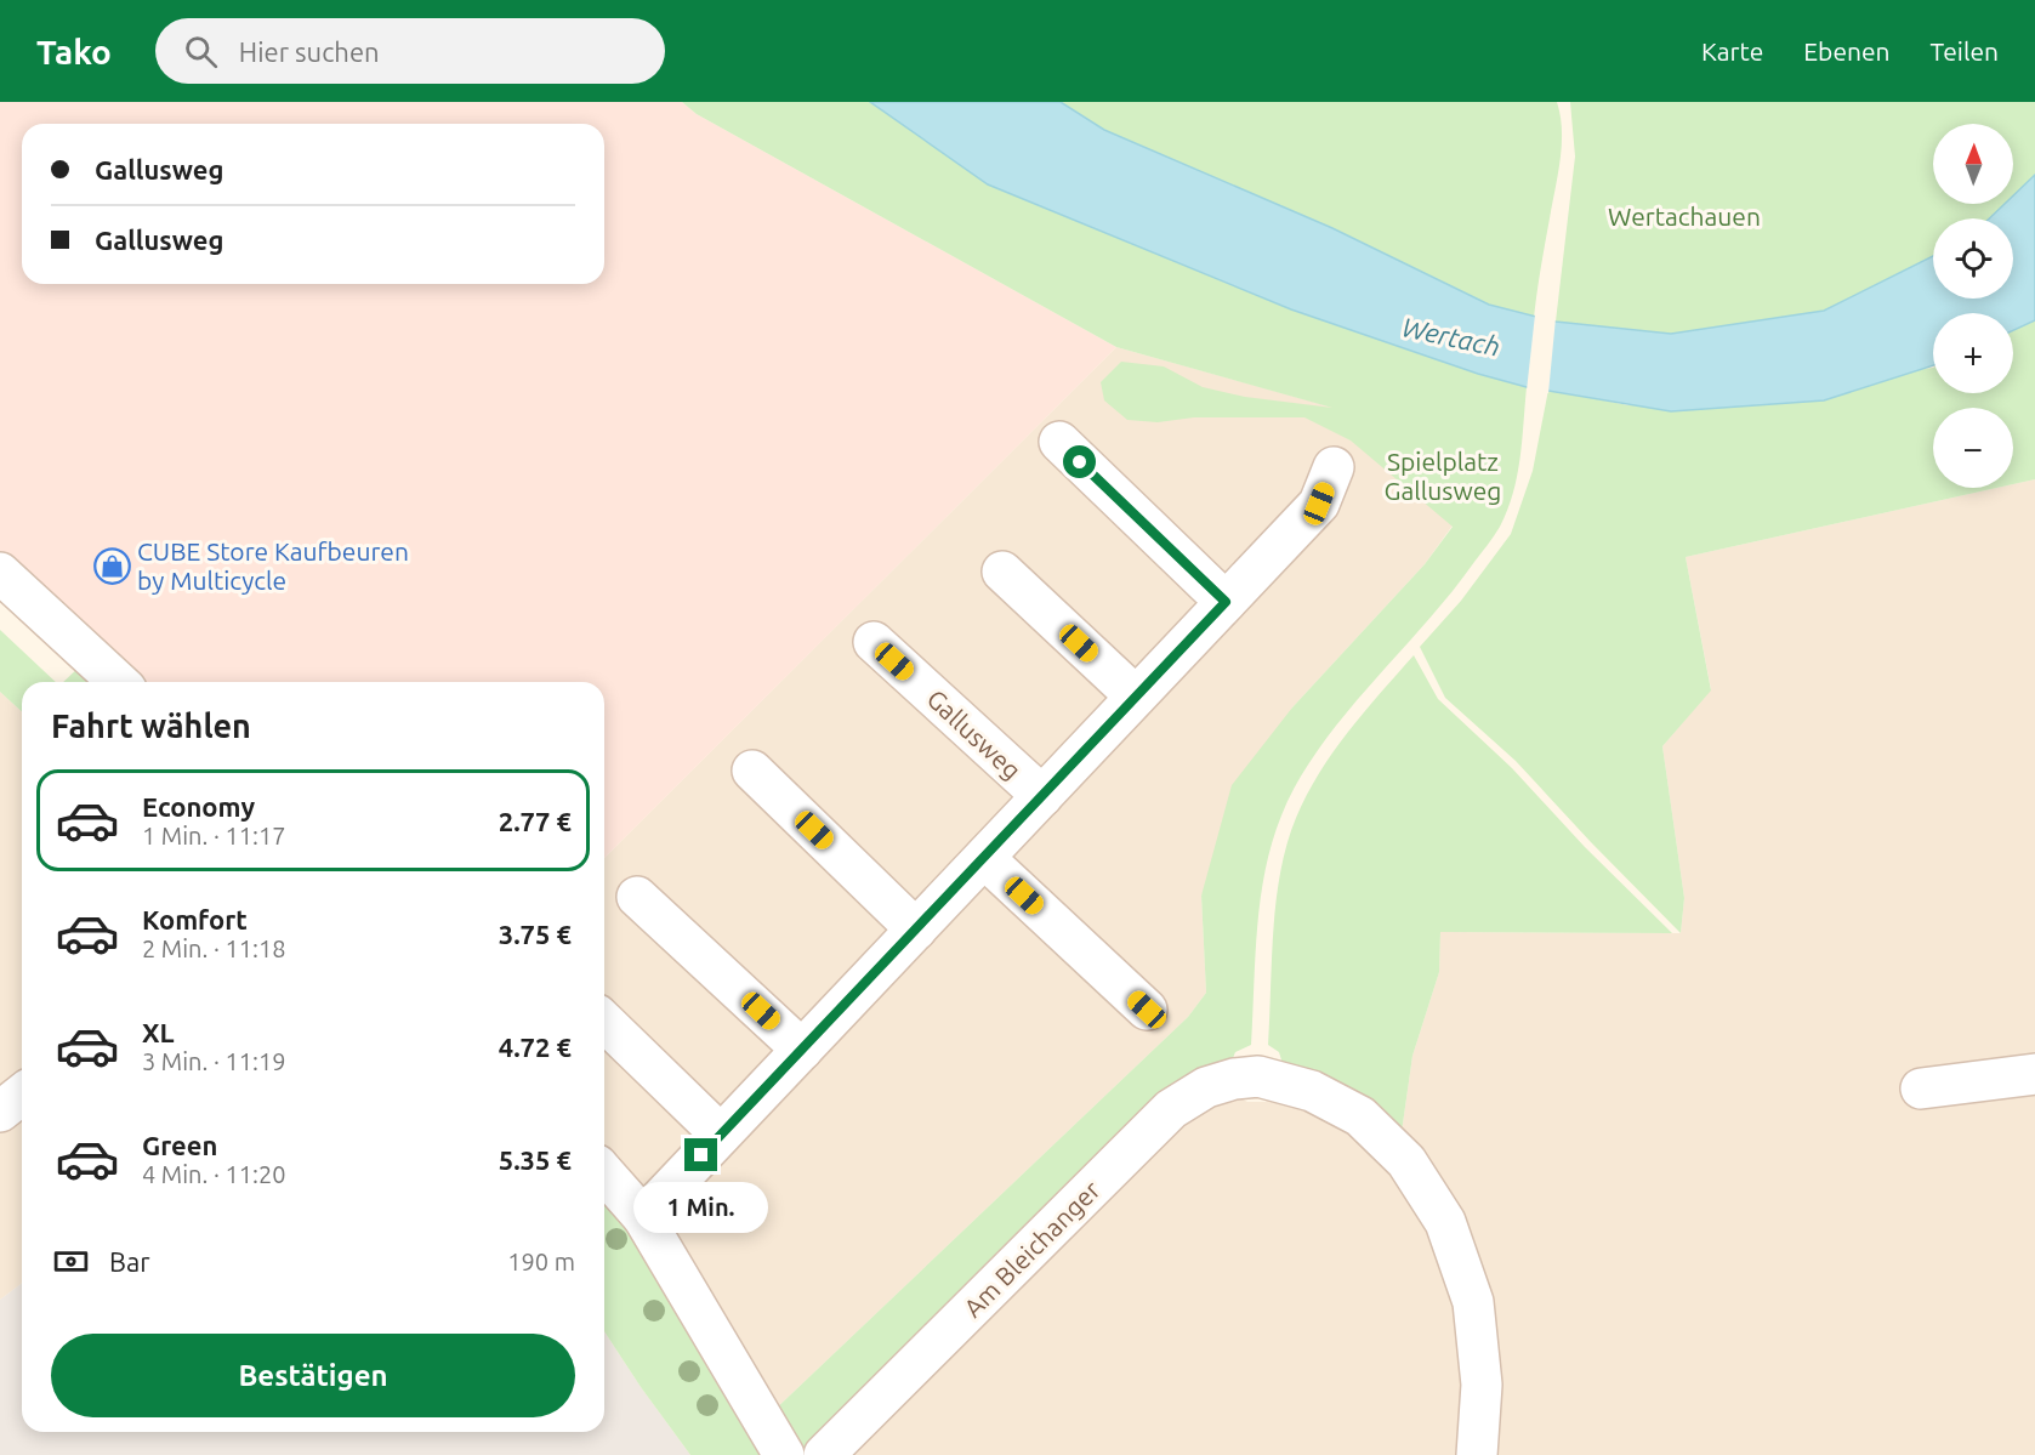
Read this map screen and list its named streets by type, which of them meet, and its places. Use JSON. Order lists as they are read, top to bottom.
{
  "streets": {
    "street": ["Gallusweg", "Am Bleichanger"]
  },
  "water": ["Wertach"],
  "parks": ["Wertachauen", "Spielplatz Gallusweg"],
  "places": {
    "shop": ["CUBE Store Kaufbeuren by Multicycle"]
  },
  "north": "top",
  "page": {
    "header": "Tako",
    "search": "Hier suchen",
    "nav": ["Karte", "Ebenen", "Teilen"],
    "map_buttons": ["+", "−"],
    "banner": ["Gallusweg", "Gallusweg"],
    "heading": "Fahrt wählen",
    "list": [
      {
        "name": "Economy",
        "note": "1 Min. · 11:17",
        "value": "2.77 €"
      },
      {
        "name": "Komfort",
        "note": "2 Min. · 11:18",
        "value": "3.75 €"
      },
      {
        "name": "XL",
        "note": "3 Min. · 11:19",
        "value": "4.72 €"
      },
      {
        "name": "Green",
        "note": "4 Min. · 11:20",
        "value": "5.35 €"
      }
    ],
    "bubble": "1 Min.",
    "pay": ["Bar", "190 m"],
    "buttons": "Bestätigen"
  }
}
